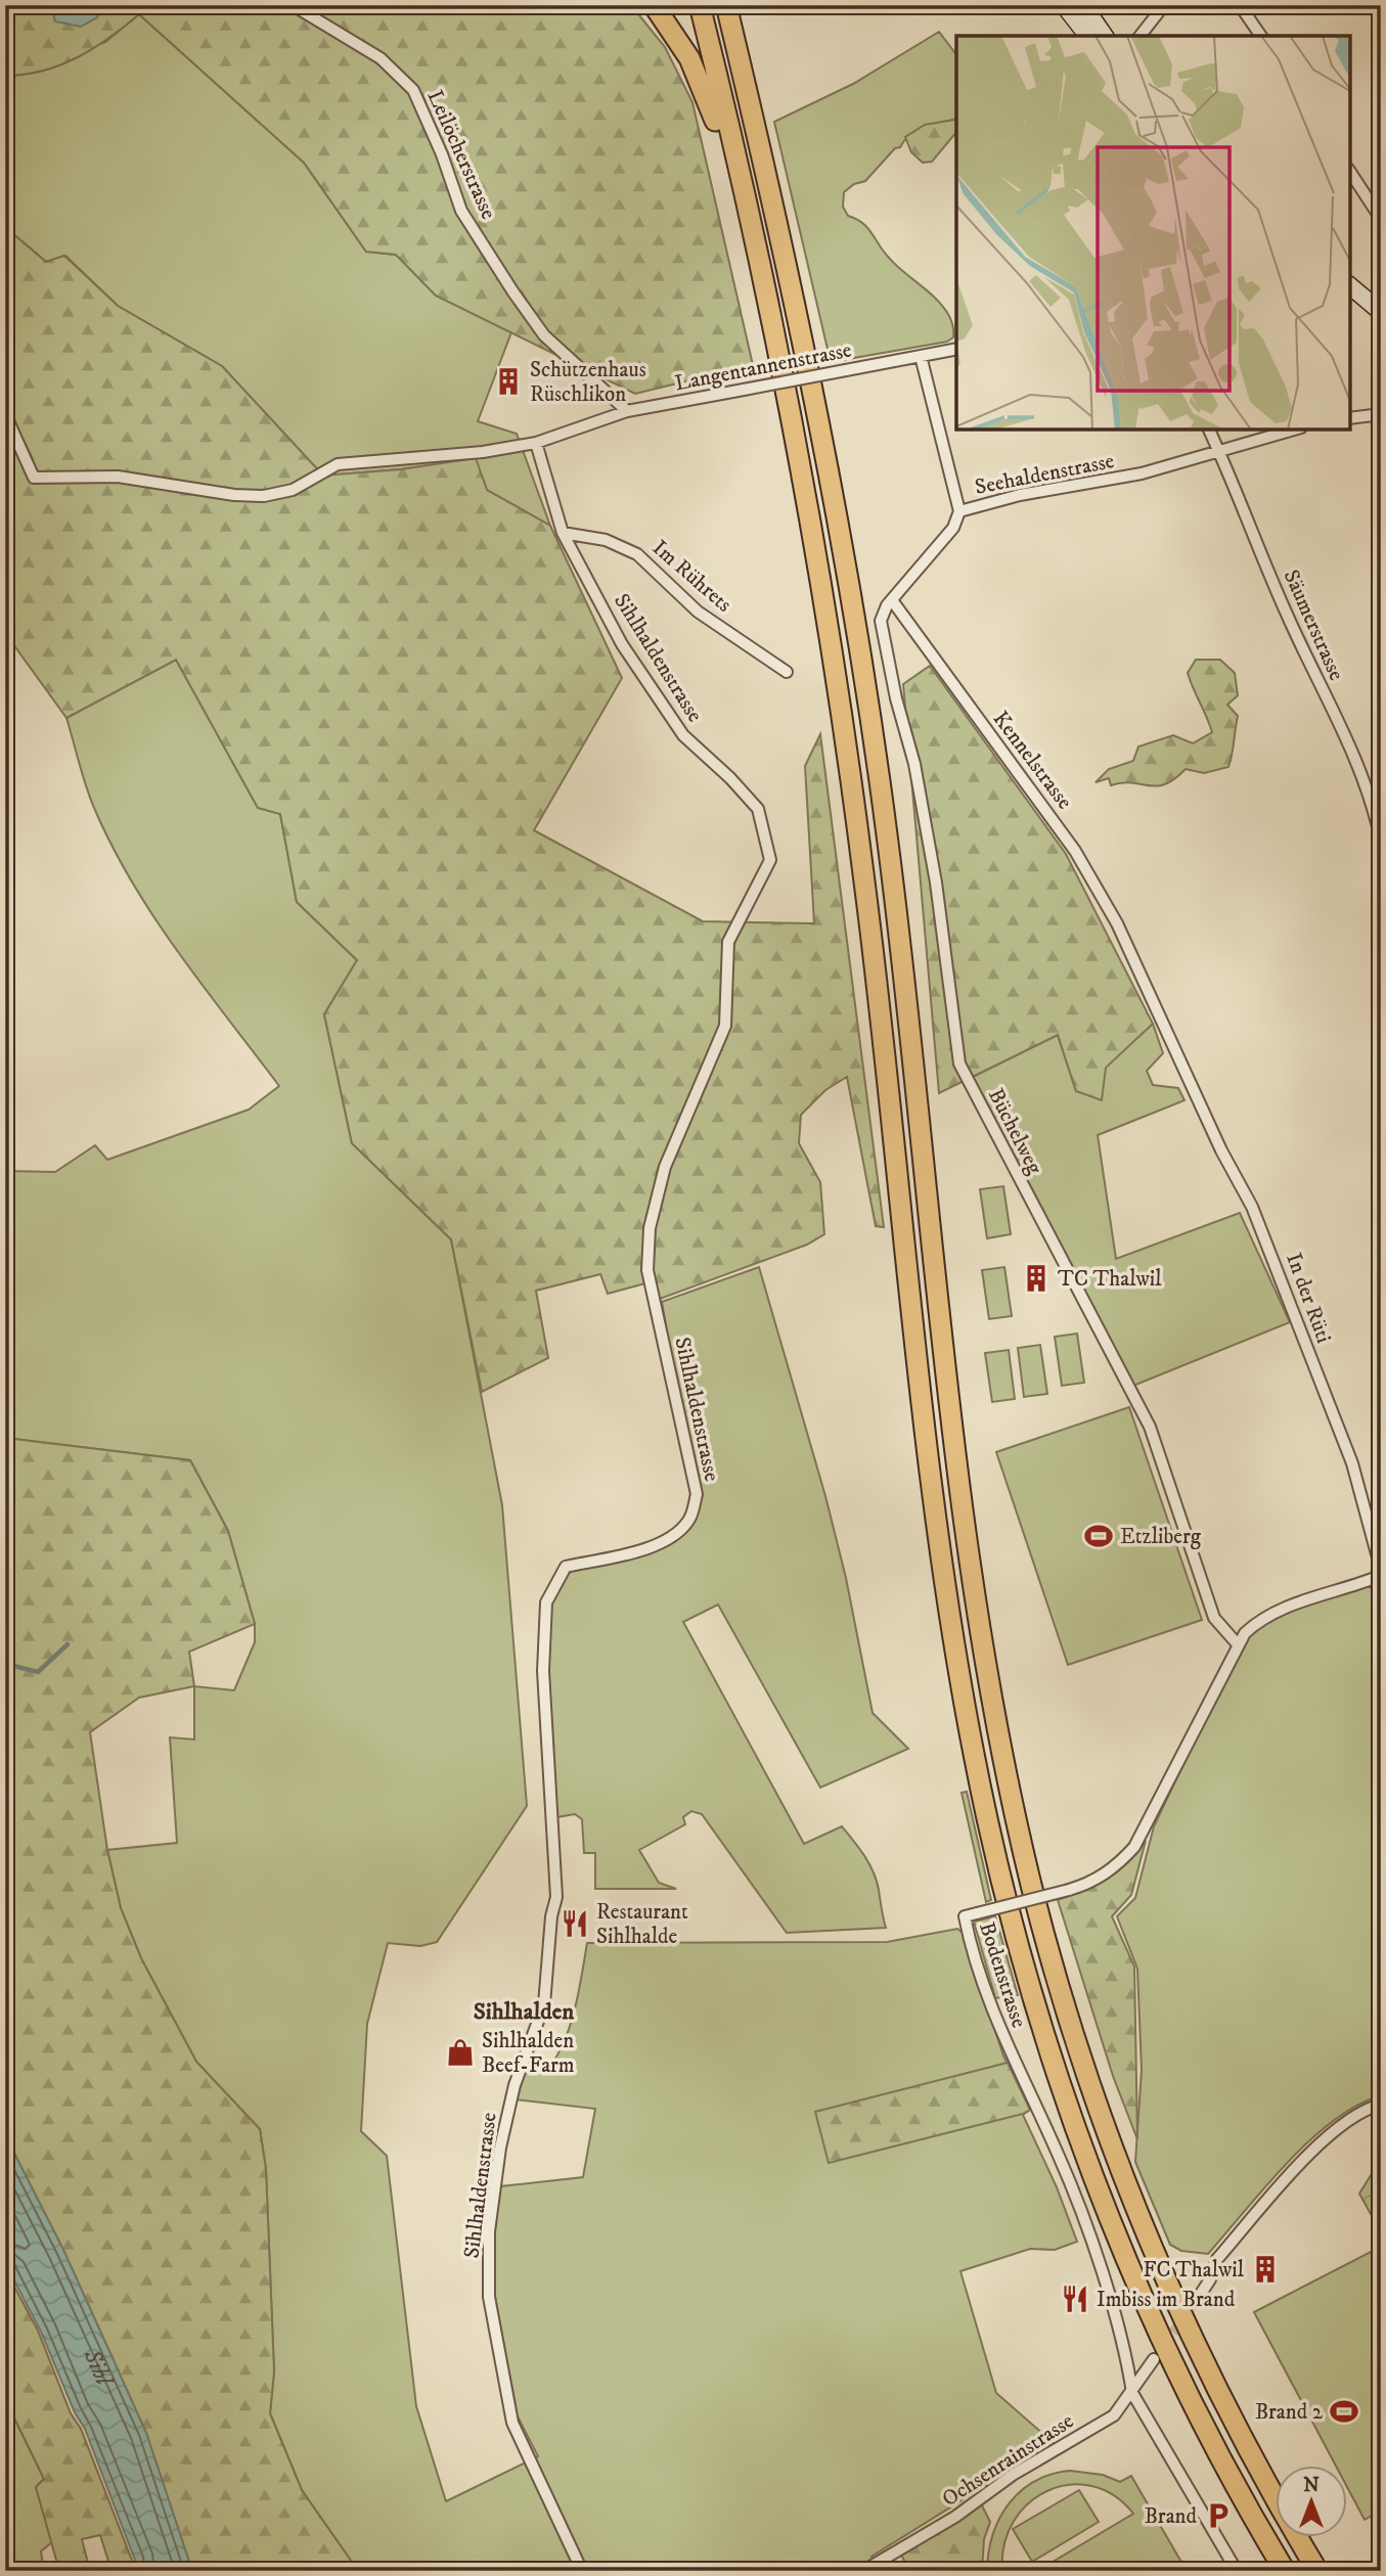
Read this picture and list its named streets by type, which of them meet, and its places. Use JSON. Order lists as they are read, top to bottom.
{
  "streets": {
    "street": [
      "Leilöcherstrasse",
      "Langentannenstrasse",
      "Seehaldenstrasse",
      "Im Rührets",
      "Säumerstrasse",
      "Sihlhaldenstrasse",
      "Kennelstrasse",
      "Büchelweg",
      "In der Rüti",
      "Bodenstrasse",
      "Ochsenrainstrasse"
    ]
  },
  "crossings": [
    ["Leilöcherstrasse", "Langentannenstrasse"],
    ["Langentannenstrasse", "Seehaldenstrasse"],
    ["Langentannenstrasse", "Sihlhaldenstrasse"],
    ["Seehaldenstrasse", "Säumerstrasse"],
    ["Seehaldenstrasse", "Kennelstrasse"],
    ["Seehaldenstrasse", "Büchelweg"],
    ["Im Rührets", "Sihlhaldenstrasse"],
    ["Kennelstrasse", "Büchelweg"],
    ["Kennelstrasse", "In der Rüti"],
    ["Büchelweg", "Bodenstrasse"],
    ["In der Rüti", "Bodenstrasse"],
    ["Bodenstrasse", "Ochsenrainstrasse"]
  ],
  "districts": ["Sihlhalden"],
  "water": ["Sihl"],
  "places": {
    "building": ["Schützenhaus Rüschlikon", "TC Thalwil", "FC Thalwil"],
    "sports": ["Etzliberg", "Brand 2"],
    "restaurant": ["Restaurant Sihlhalde", "Imbiss im Brand"],
    "shop": ["Sihlhalden Beef-Farm"],
    "parking": ["Brand"]
  },
  "north": "top"
}
